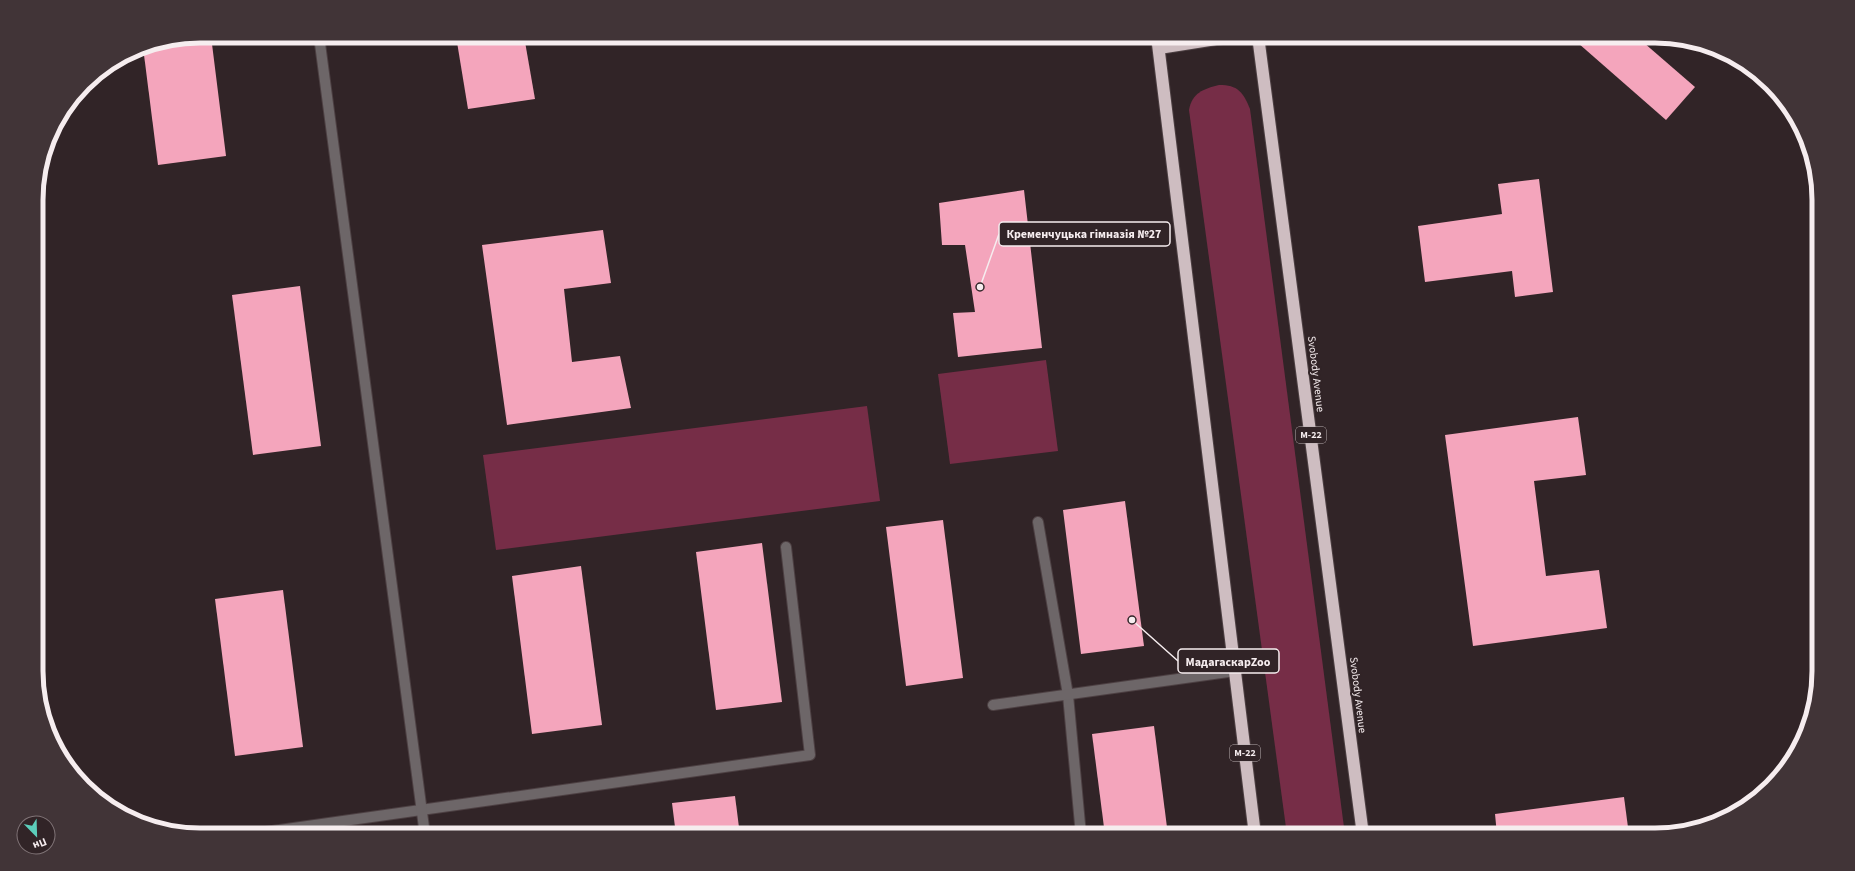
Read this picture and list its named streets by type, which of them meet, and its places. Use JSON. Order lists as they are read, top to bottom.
{
  "streets": {
    "highway": ["Svobody Avenue", "М-22"]
  },
  "places": ["Кременчуцька гімназія №27", "МадагаскарZoo"],
  "north": "bottom right"
}
